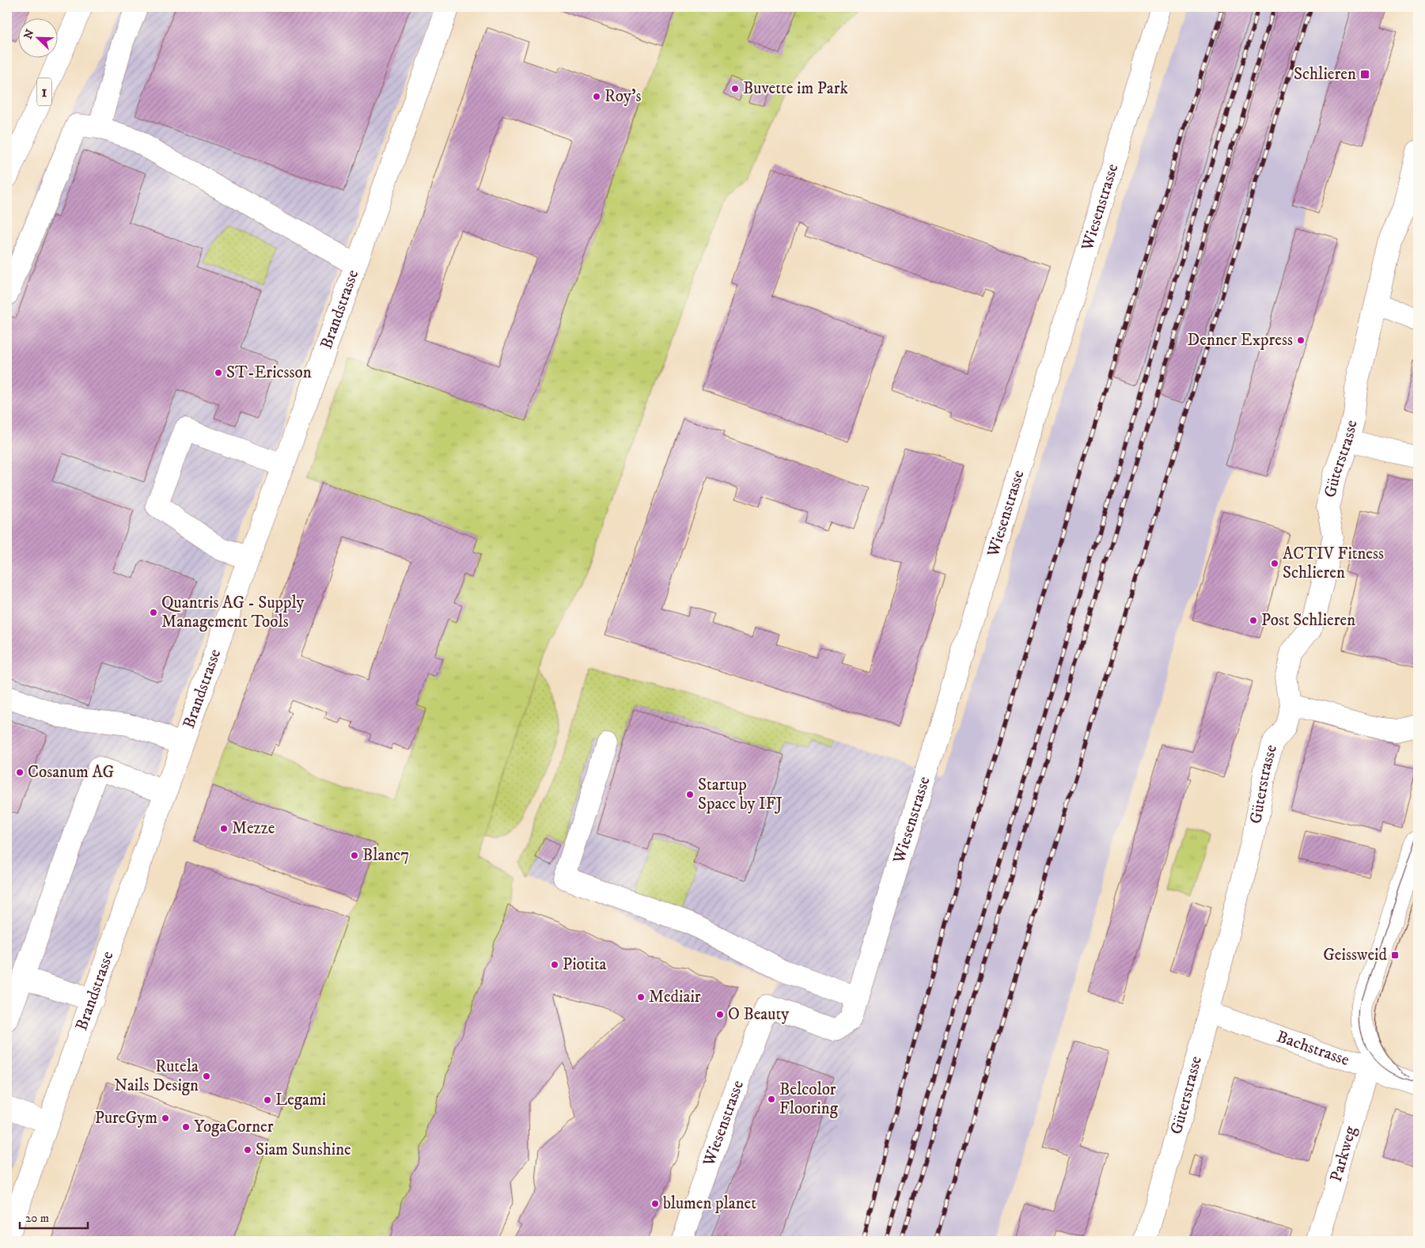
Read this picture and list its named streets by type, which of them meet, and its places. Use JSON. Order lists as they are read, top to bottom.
{
  "streets": {
    "street": [
      "1",
      "Wiesenstrasse",
      "Brandstrasse",
      "Güterstrasse",
      "Bachstrasse",
      "Parkweg"
    ]
  },
  "crossings": [
    ["Güterstrasse", "Bachstrasse"],
    ["Bachstrasse", "Parkweg"]
  ],
  "places": {
    "transit": ["Schlieren", "Geissweid"],
    "other": [
      "Buvette im Park",
      "Roy’s",
      "Denner Express",
      "ST-Ericsson",
      "ACTIV Fitness Schlieren",
      "Quantris AG - Supply Management Tools",
      "Post Schlieren",
      "Cosanum AG",
      "Startup Space by IFJ",
      "Mezze",
      "Blanc7",
      "Piotita",
      "Mediair",
      "O Beauty",
      "Rutela Nails Design",
      "Belcolor Flooring",
      "Legami",
      "PureGym",
      "YogaCorner",
      "Siam Sunshine",
      "blumen planet"
    ]
  },
  "scale_bar": "20 m",
  "north": "top left"
}
